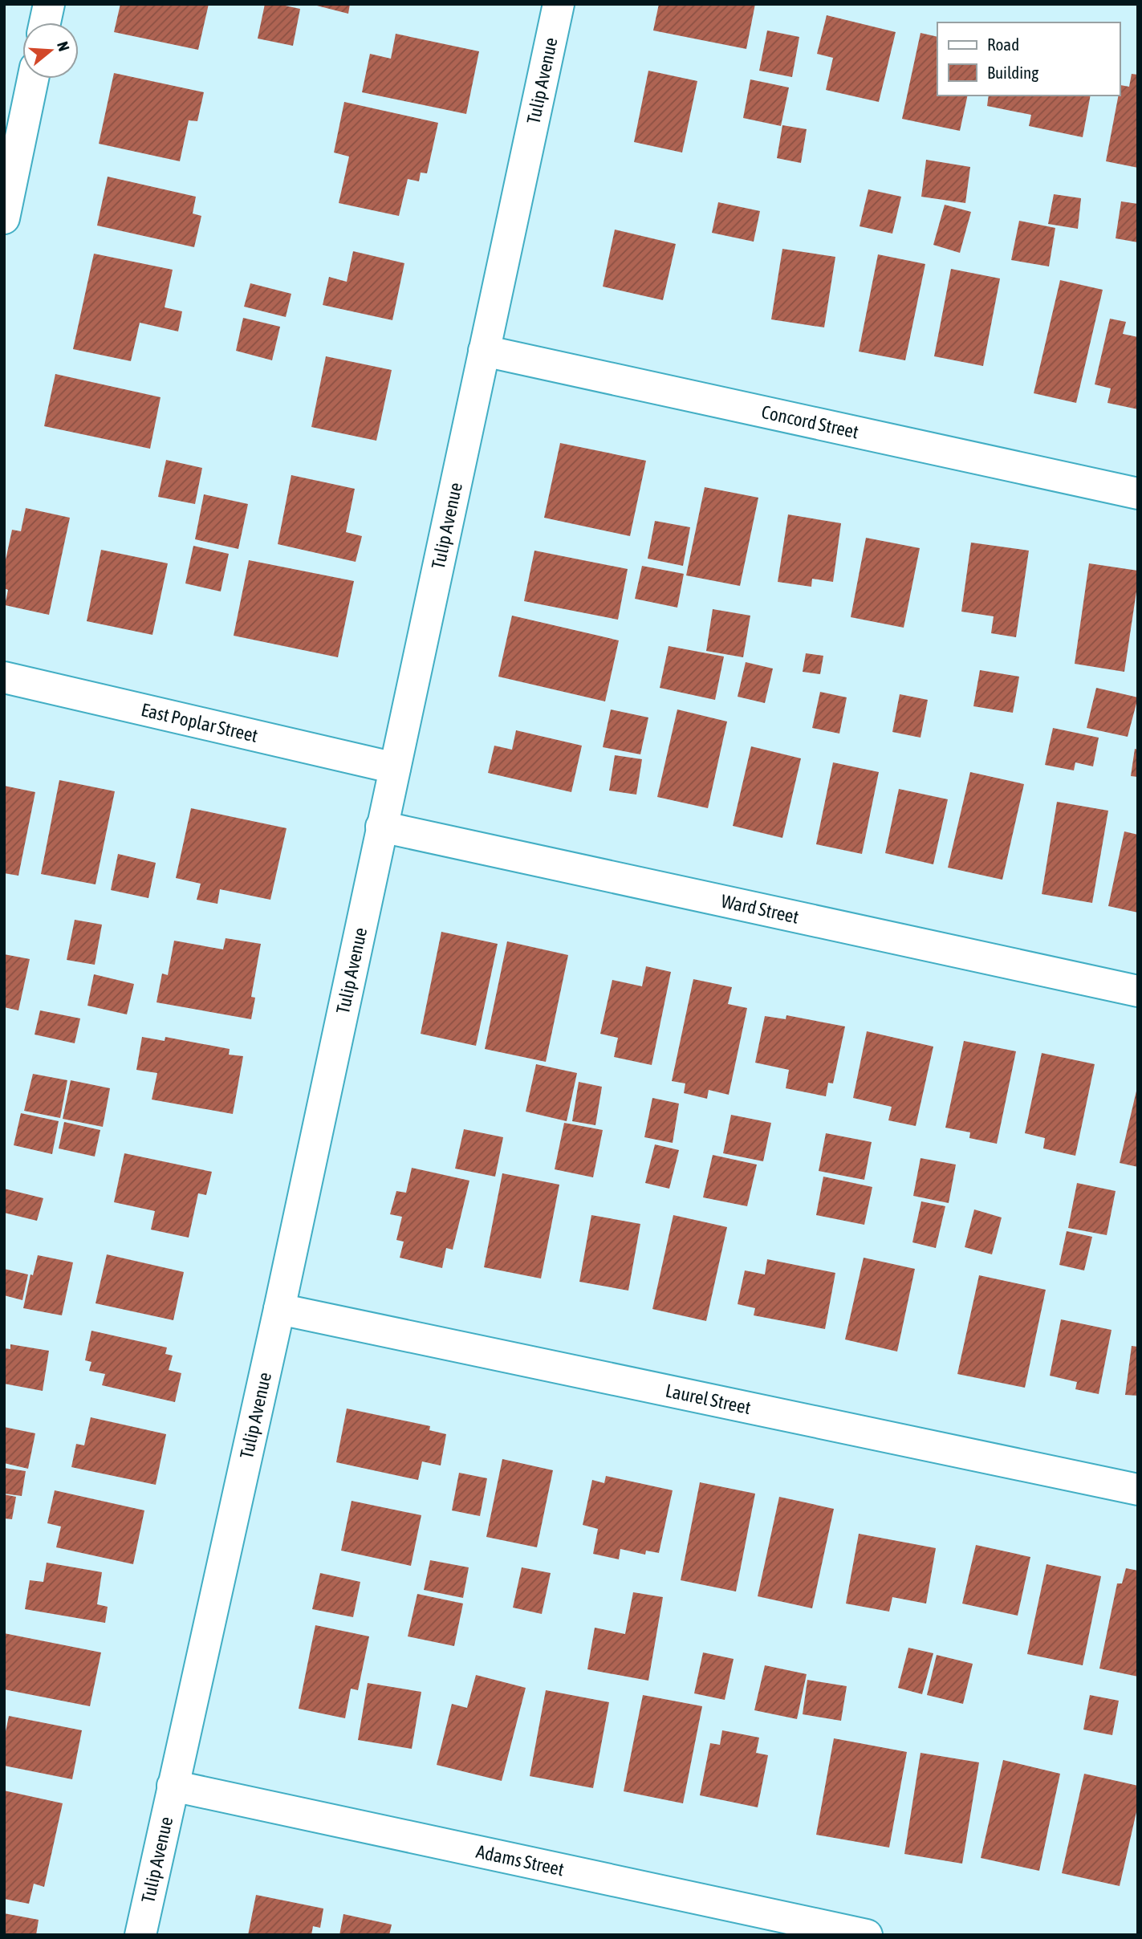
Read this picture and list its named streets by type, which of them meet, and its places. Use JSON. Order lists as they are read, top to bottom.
{
  "streets": {
    "street": [
      "Tulip Avenue",
      "Concord Street",
      "East Poplar Street",
      "Ward Street",
      "Laurel Street",
      "Adams Street"
    ]
  },
  "crossings": [
    ["Tulip Avenue", "Concord Street"],
    ["Tulip Avenue", "East Poplar Street"],
    ["Tulip Avenue", "Ward Street"],
    ["Tulip Avenue", "Laurel Street"],
    ["Tulip Avenue", "Adams Street"]
  ],
  "legend": ["Road", "Building"],
  "north": "right"
}
